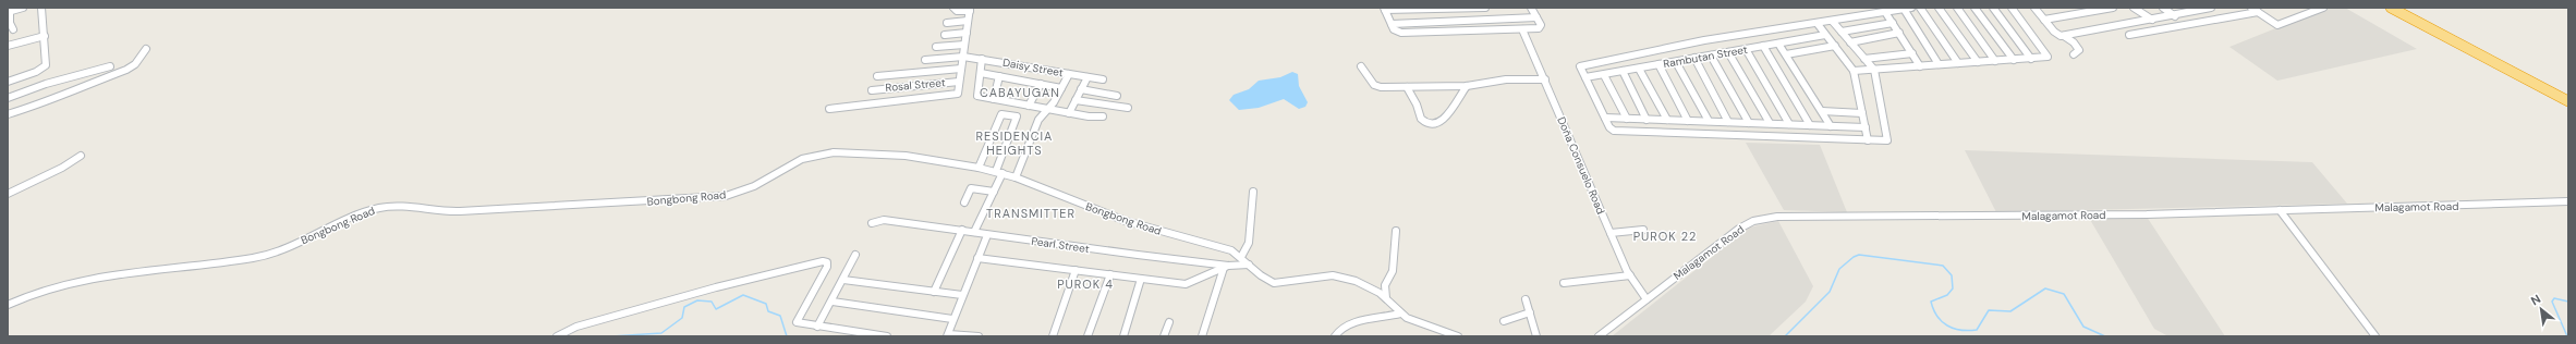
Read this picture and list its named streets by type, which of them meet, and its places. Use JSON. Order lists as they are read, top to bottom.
{
  "streets": {
    "street": [
      "Rambutan Street",
      "Daisy Street",
      "Rosal Street",
      "Doña Consuelo Road",
      "Bongbong Road",
      "Malagamot Road",
      "Pearl Street"
    ]
  },
  "crossings": [
    ["Doña Consuelo Road", "Malagamot Road"],
    ["Bongbong Road", "Pearl Street"]
  ],
  "districts": [
    "CABAYUGAN",
    "RESIDENCIA HEIGHTS",
    "TRANSMITTER",
    "PUROK 22",
    "PUROK 4"
  ],
  "north": "top left"
}
